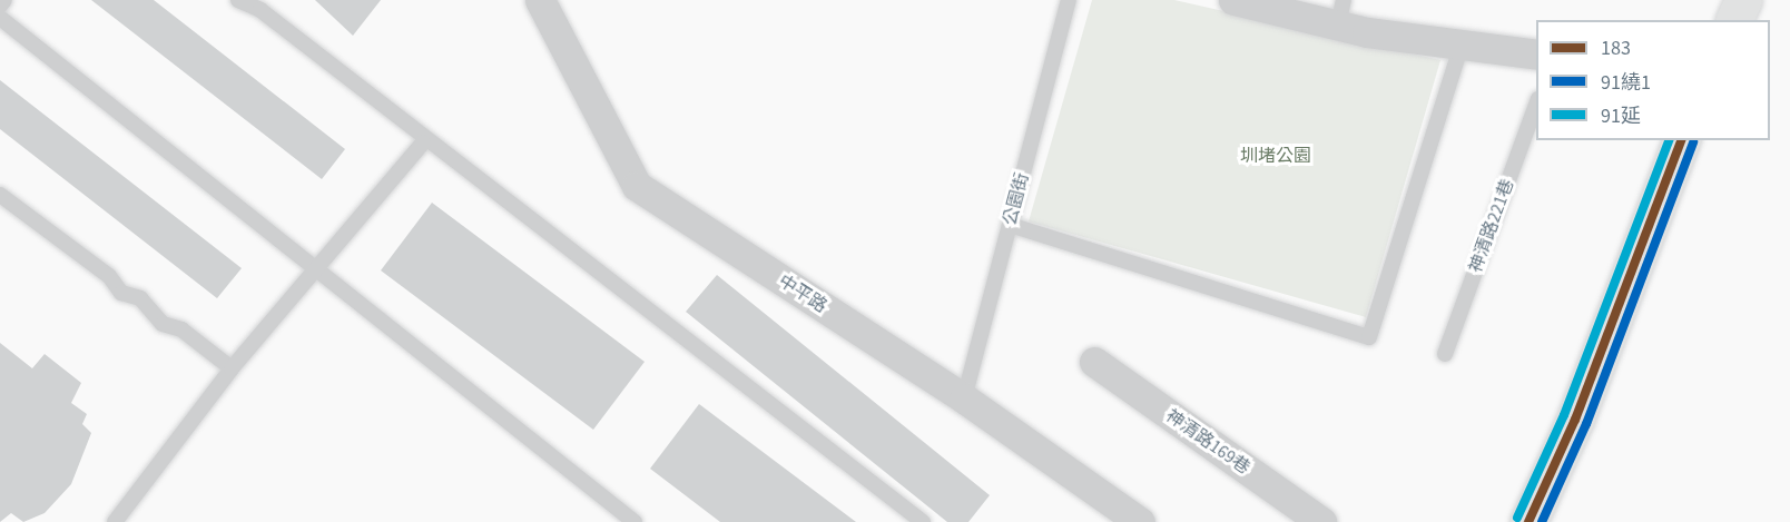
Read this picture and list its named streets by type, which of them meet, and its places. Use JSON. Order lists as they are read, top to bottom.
{
  "streets": {
    "street": ["中平路", "神清路169巷"],
    "lane": ["公園街", "神清路221巷"]
  },
  "crossings": [
    ["公園街", "中平路"]
  ],
  "parks": ["圳堵公園"],
  "lines": ["transit line 183", "transit line 91延", "transit line 91繞1"],
  "legend": ["183", "91繞1", "91延"]
}
